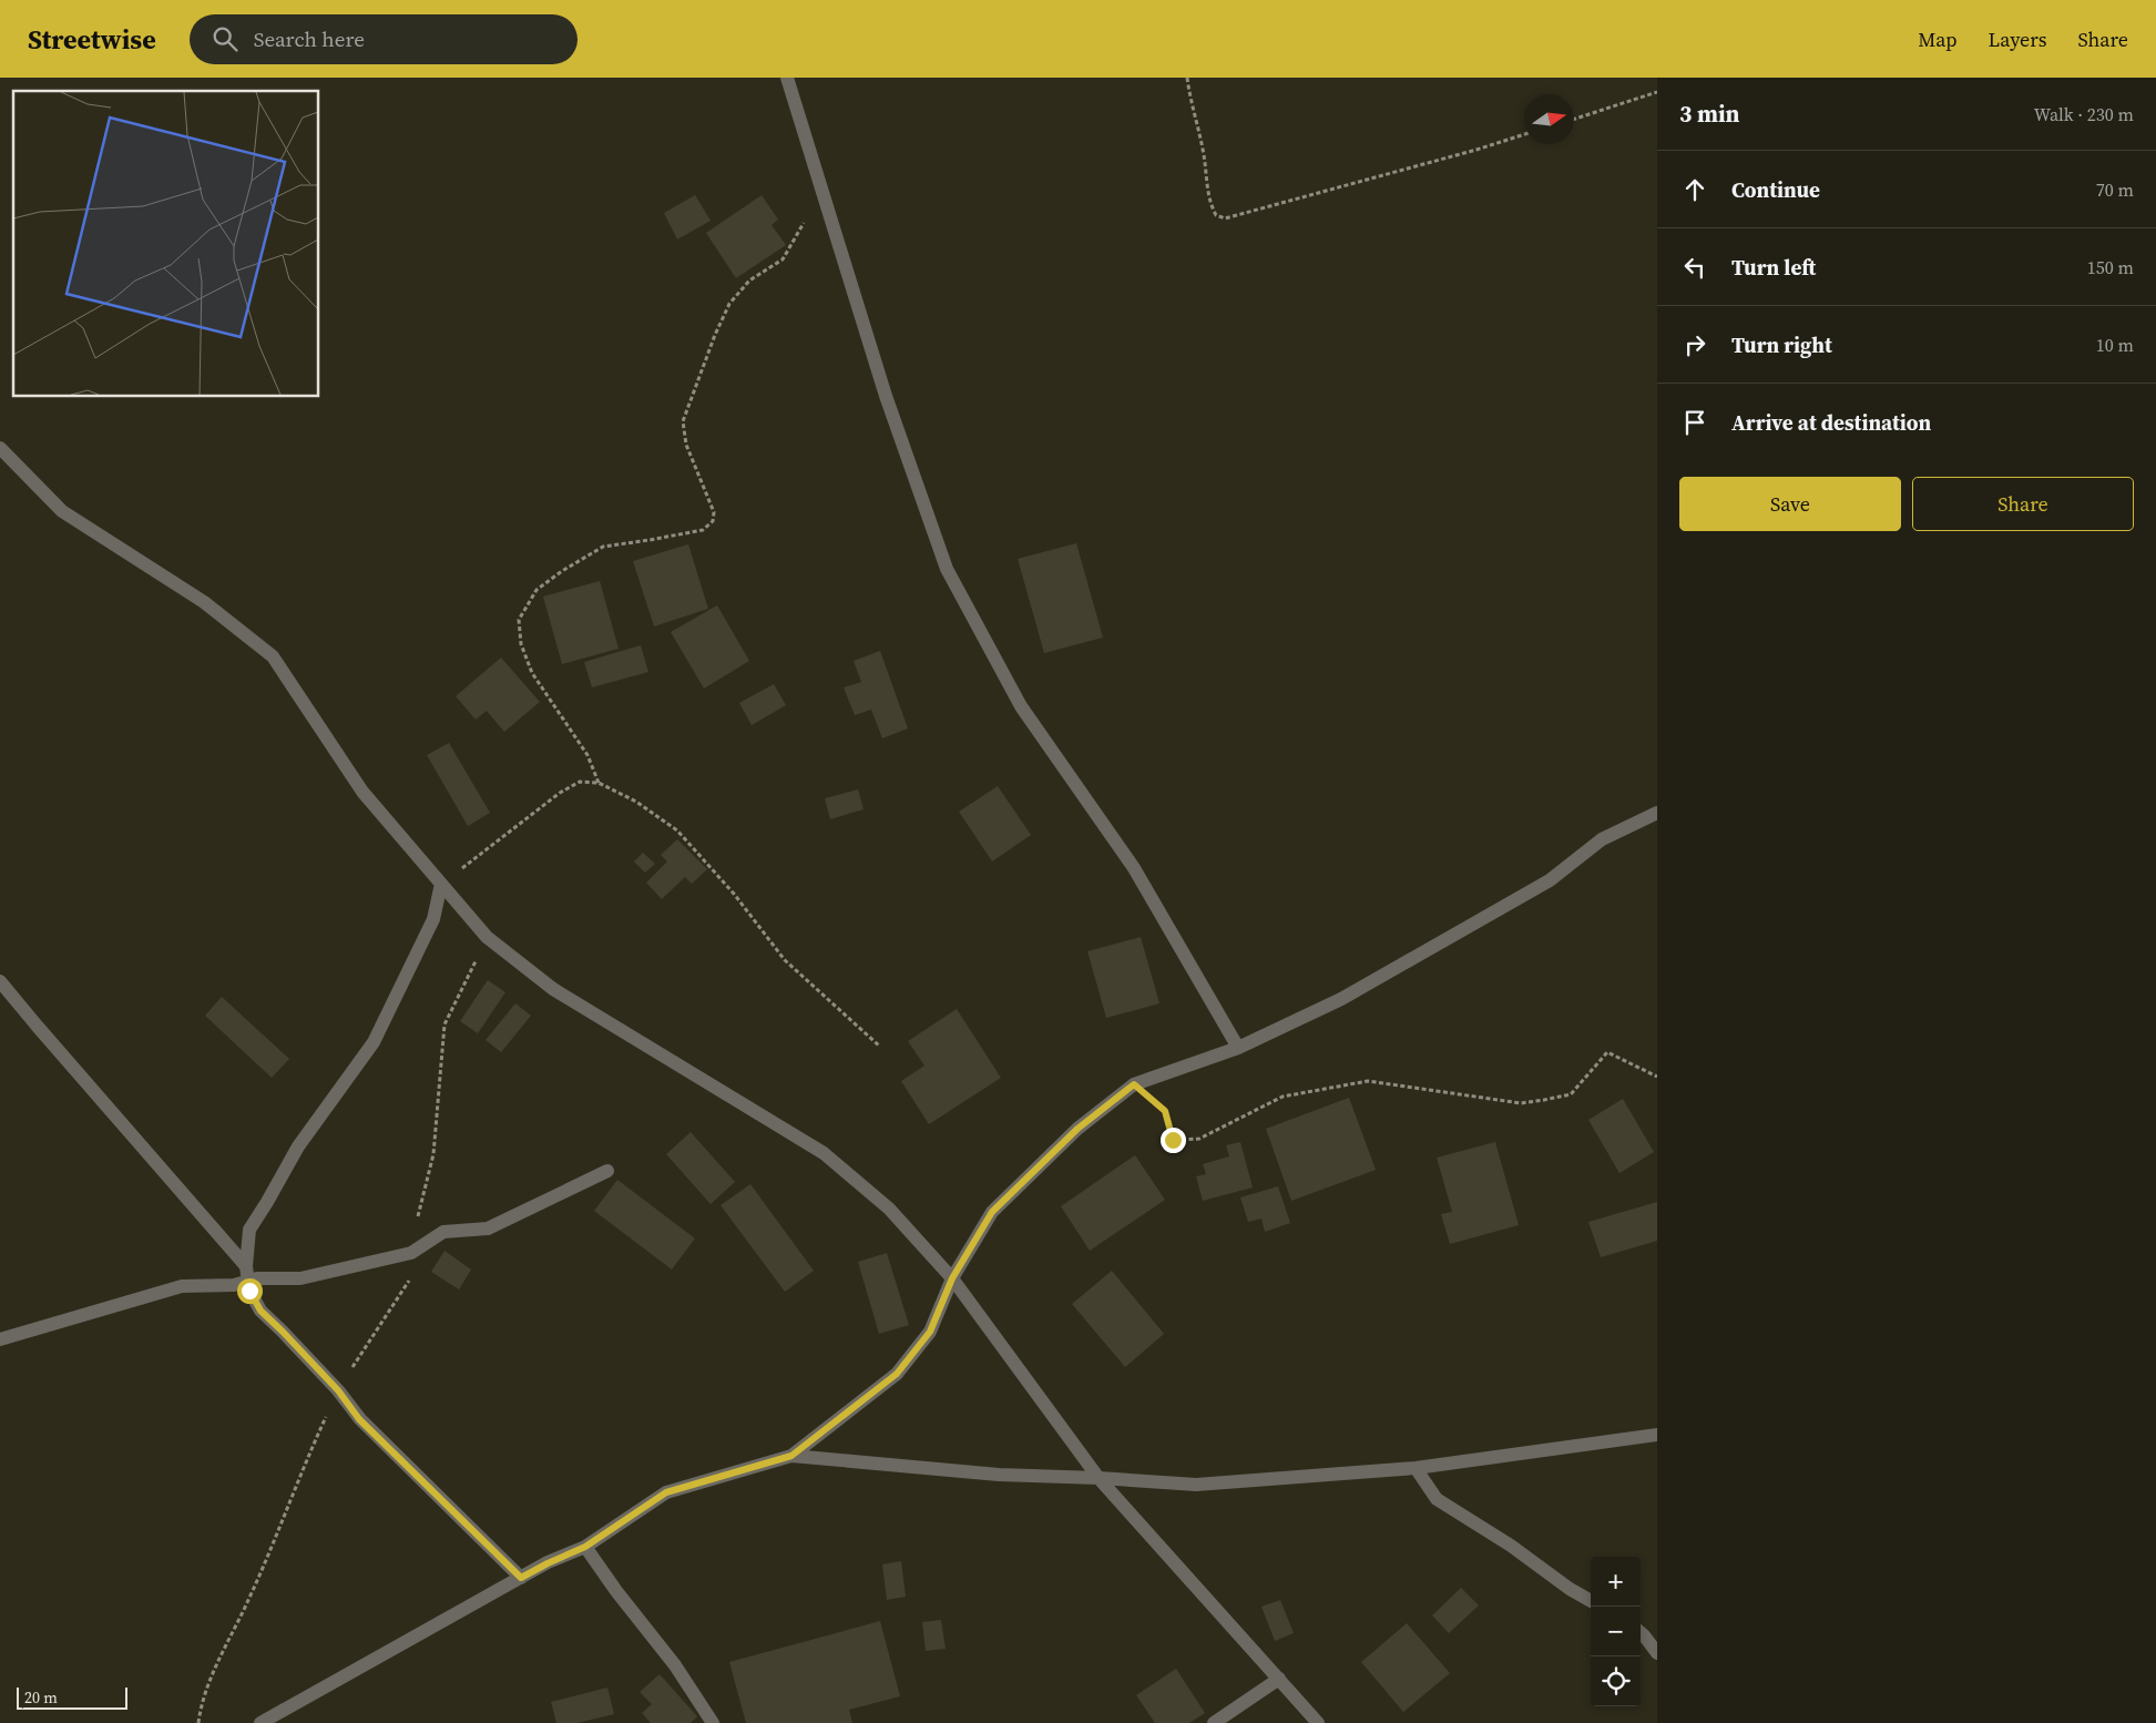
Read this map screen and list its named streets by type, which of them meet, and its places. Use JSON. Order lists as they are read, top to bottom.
{
  "scale_bar": "20 m",
  "north": "right",
  "page": {
    "header": "Streetwise",
    "search": "Search here",
    "nav": ["Map", "Layers", "Share"],
    "heading": ["3 min", "Walk · 230 m"],
    "list": [
      ["Continue", "70 m"],
      ["Turn left", "150 m"],
      ["Turn right", "10 m"],
      "Arrive at destination"
    ],
    "buttons": ["Save", "Share"],
    "map_buttons": ["+", "−"],
    "scale": "20 m"
  }
}
